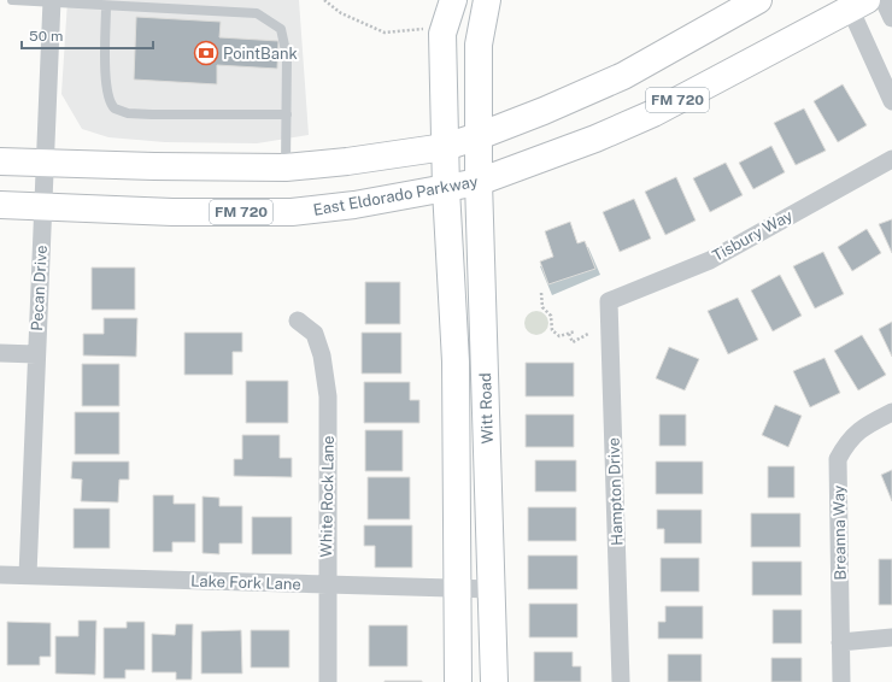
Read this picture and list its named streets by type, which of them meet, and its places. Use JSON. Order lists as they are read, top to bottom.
{
  "streets": {
    "main road": ["FM 720", "East Eldorado Parkway", "Witt Road"],
    "street": [
      "Tisbury Way",
      "Pecan Drive",
      "Hampton Drive",
      "White Rock Lane",
      "Breanna Way",
      "Lake Fork Lane"
    ]
  },
  "crossings": [
    ["FM 720", "Pecan Drive"],
    ["FM 720", "Witt Road"],
    ["East Eldorado Parkway", "Pecan Drive"],
    ["East Eldorado Parkway", "Witt Road"],
    ["Tisbury Way", "Hampton Drive"],
    ["Pecan Drive", "Lake Fork Lane"],
    ["Witt Road", "Lake Fork Lane"],
    ["White Rock Lane", "Lake Fork Lane"]
  ],
  "places": {
    "bank": ["PointBank"]
  },
  "scale_bar": "50 m"
}
